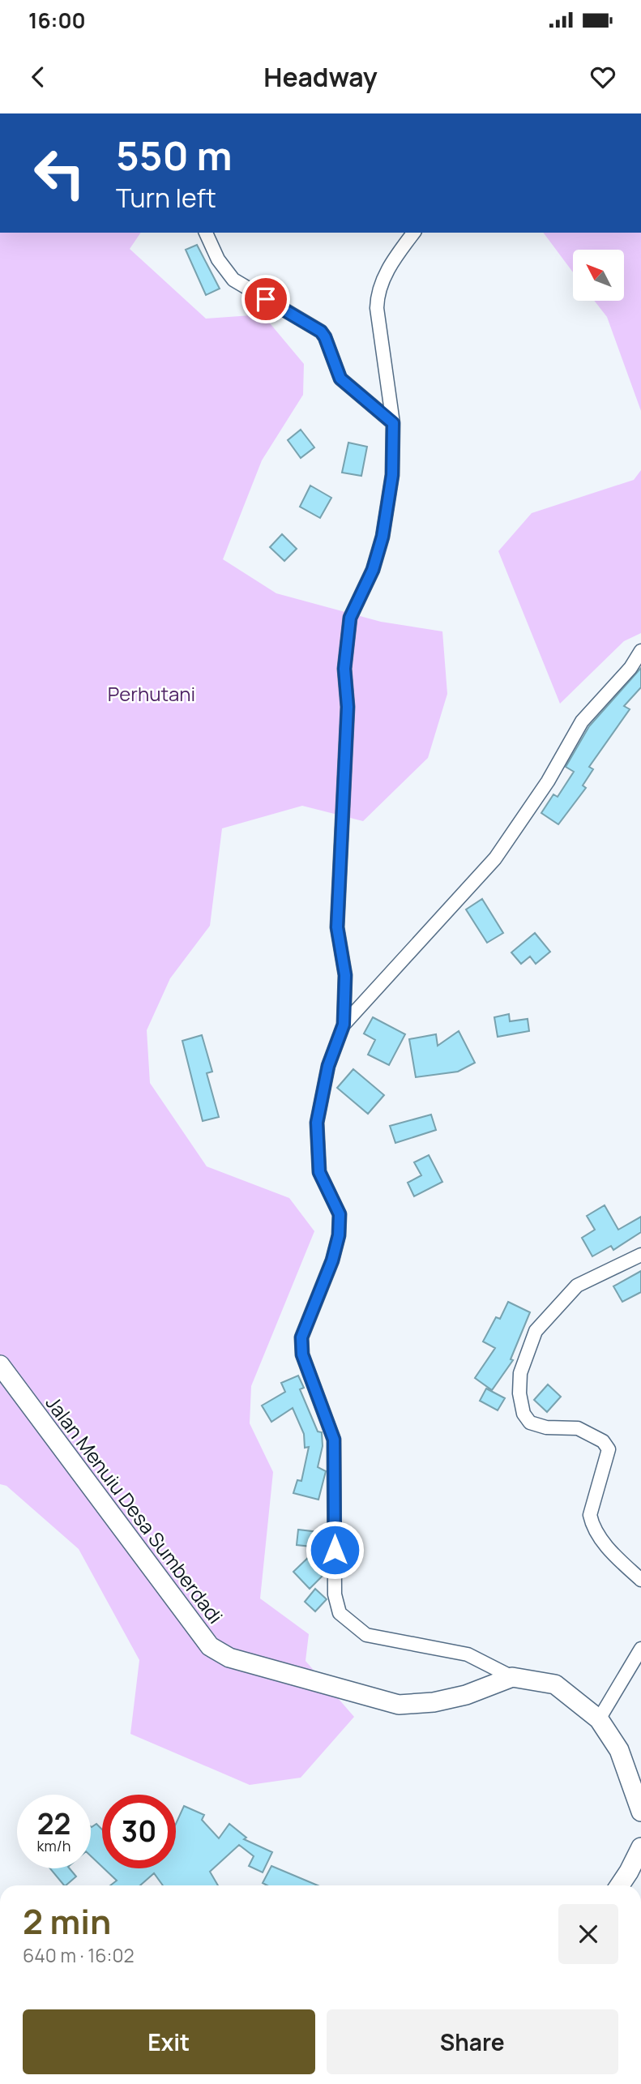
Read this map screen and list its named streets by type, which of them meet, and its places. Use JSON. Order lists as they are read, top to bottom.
{
  "streets": {
    "street": ["Jalan Menuiu Desa Sumberdadi"]
  },
  "parks": ["Perhutani"],
  "north": "top left",
  "page": {
    "status": "16:00",
    "header": "Headway",
    "turn": ["550 m", "Turn left"],
    "speed": "22 km/h",
    "limit": "30",
    "heading": ["2 min", "640 m · 16:02"],
    "buttons": ["Exit", "Share"]
  }
}
